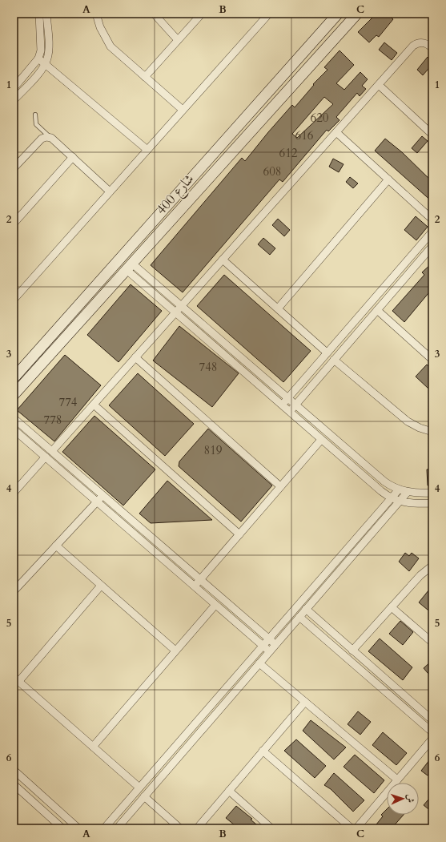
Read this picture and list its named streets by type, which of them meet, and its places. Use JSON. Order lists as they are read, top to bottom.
{
  "streets": {
    "street": ["شارع 400"]
  },
  "house_numbers": [
    "620",
    "616",
    "612",
    "608",
    "748",
    "774",
    "778",
    "819"
  ],
  "north": "right",
  "grid": {
    "columns": ["A", "B", "C"],
    "rows": [
      "1",
      "2",
      "3",
      "4",
      "5",
      "6"
    ]
  }
}
